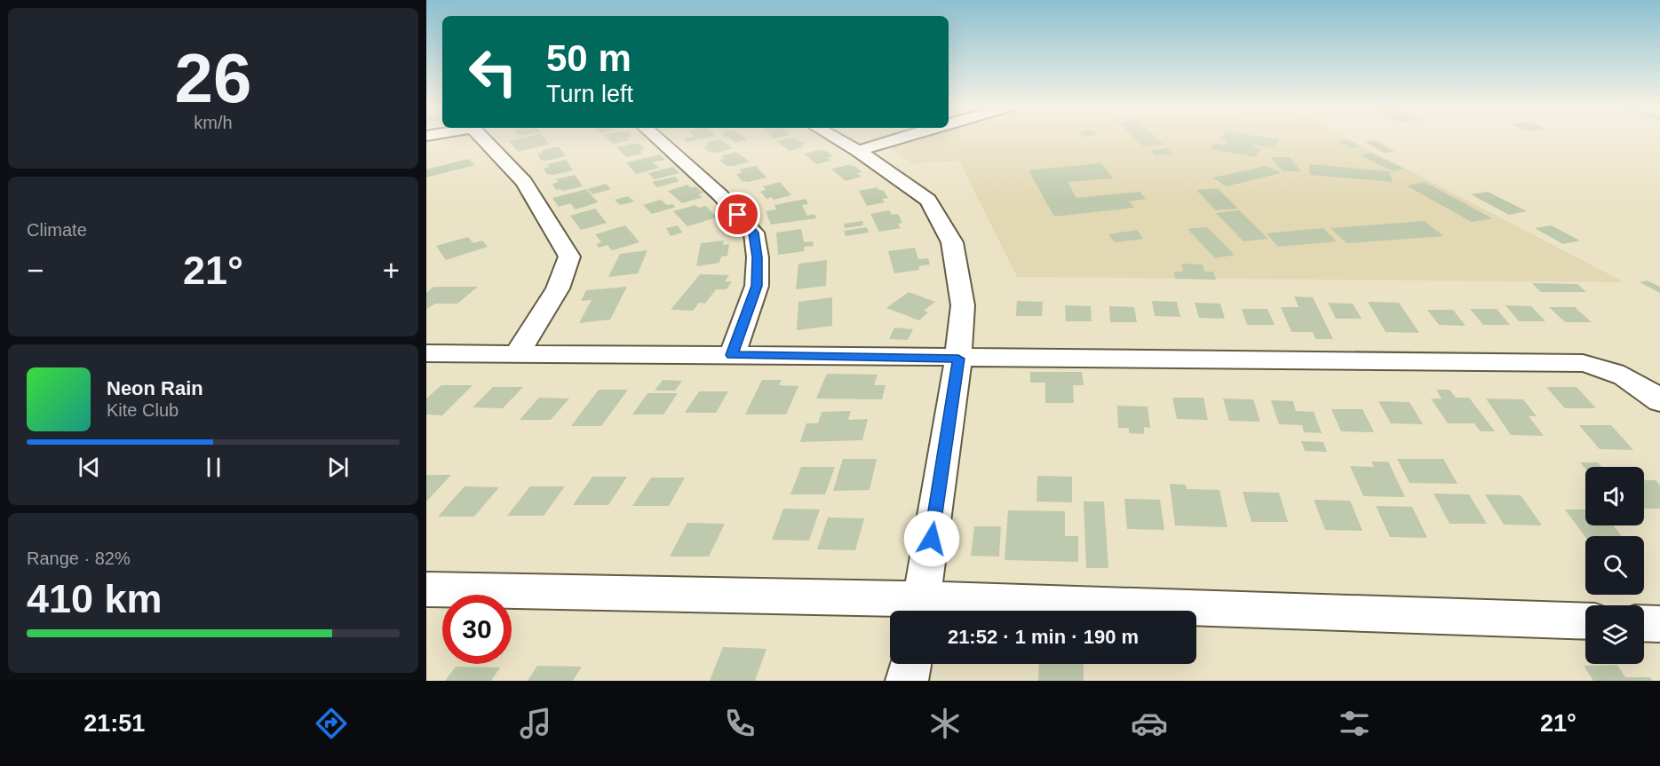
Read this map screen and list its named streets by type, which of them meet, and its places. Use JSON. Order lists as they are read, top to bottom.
{
  "page": {
    "tile": [
      ["26", "km/h"],
      "Climate",
      ["Range · 82%", "410 km"]
    ],
    "turn": ["50 m", "Turn left"],
    "heat": ["−", "21°", "+"],
    "song": ["Neon Rain", "Kite Club"],
    "limit": "30",
    "trip": "21:52 · 1 min · 190 m",
    "tabs": ["21:51", "21°"]
  }
}
